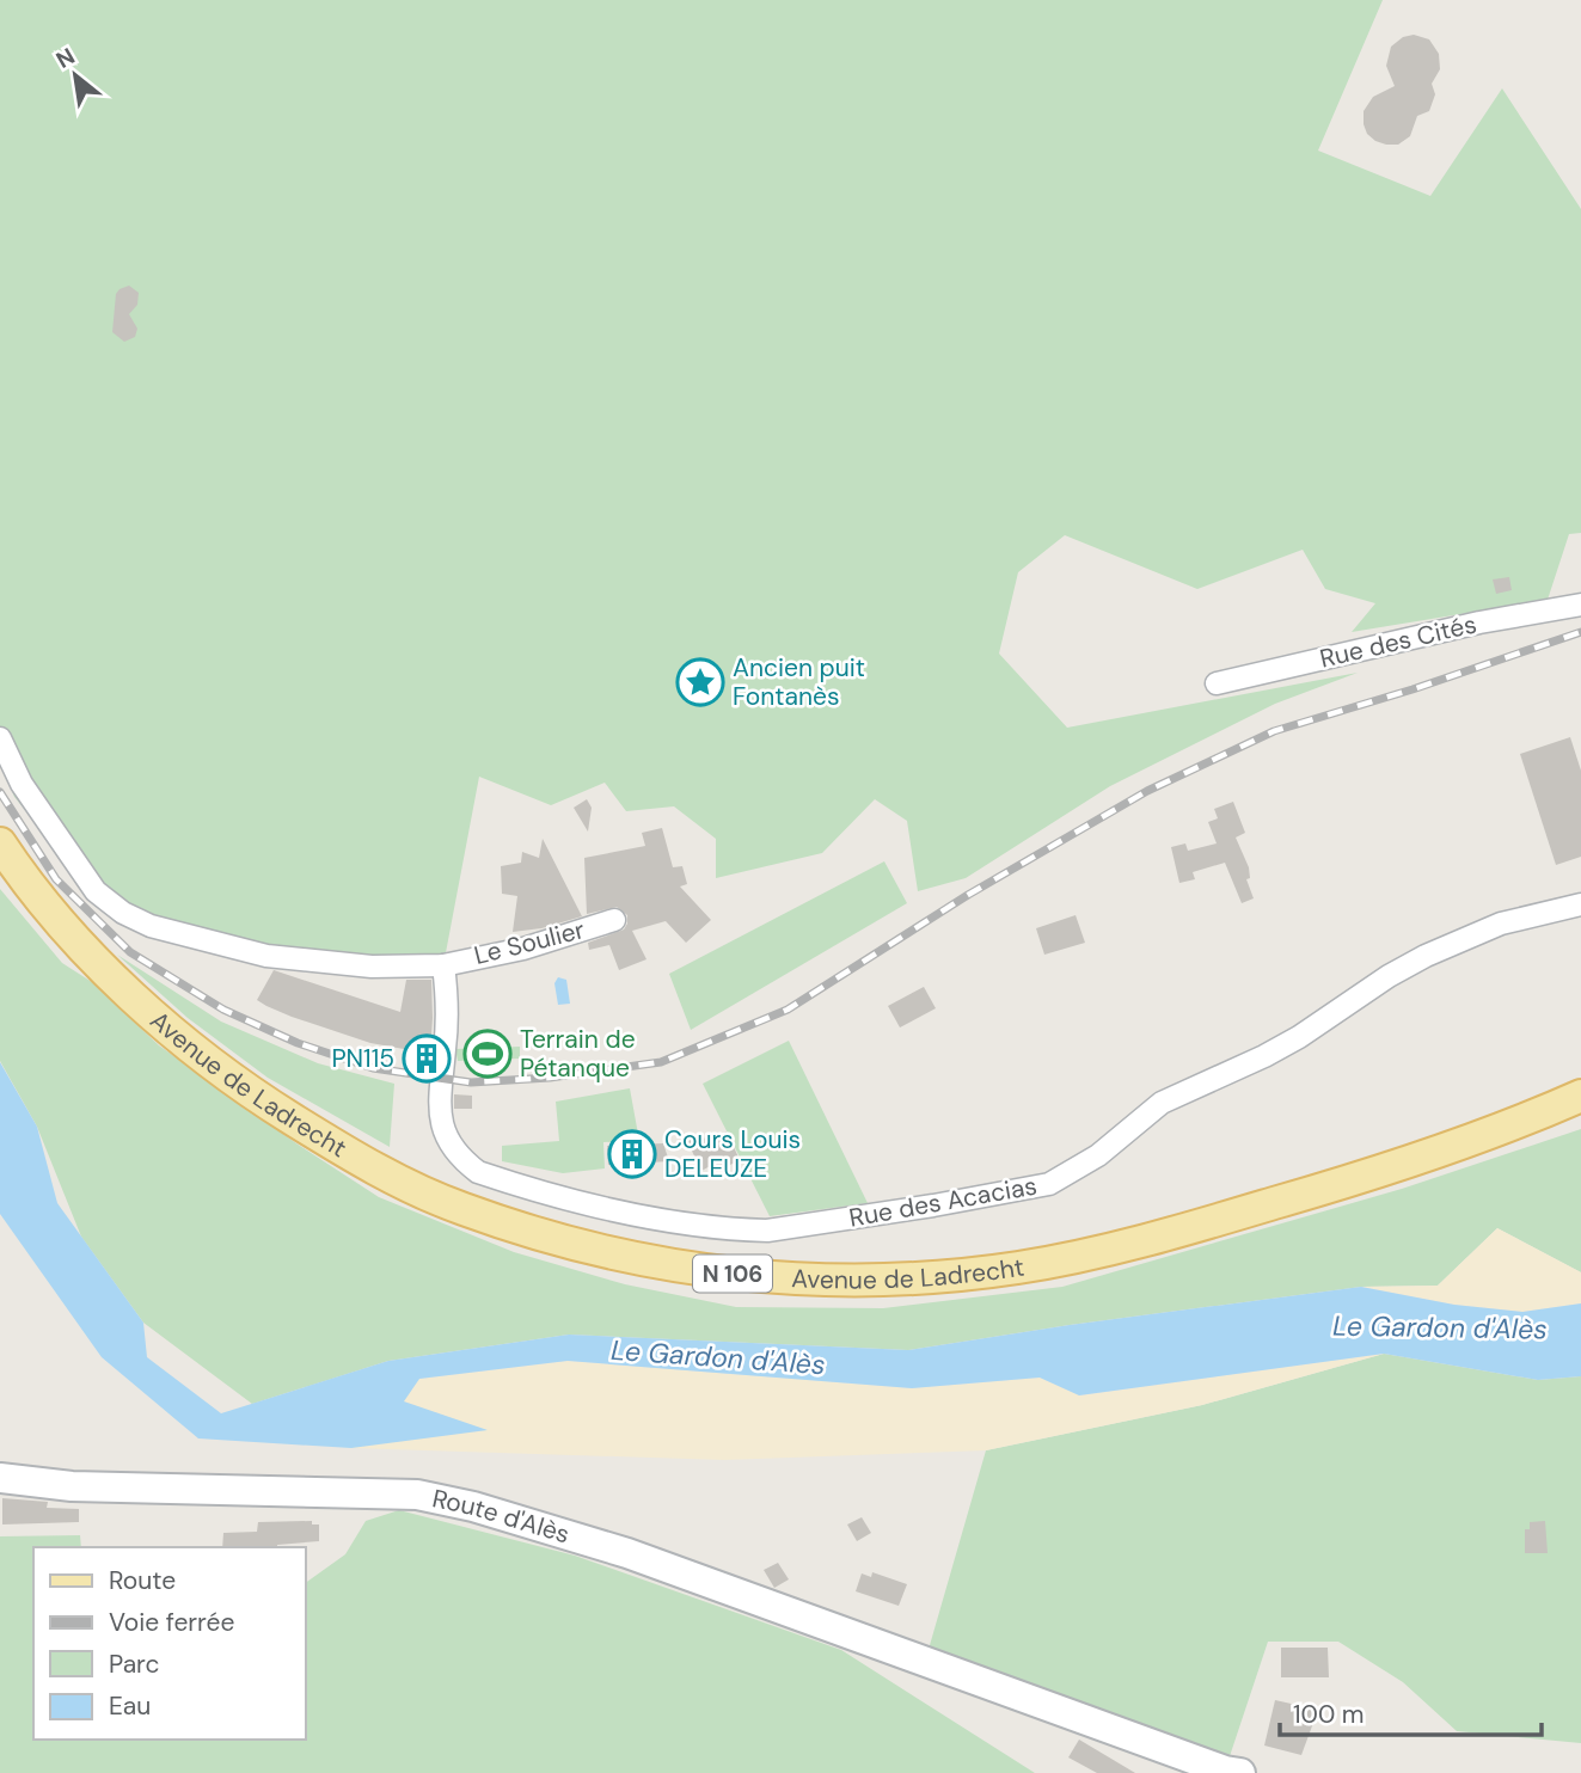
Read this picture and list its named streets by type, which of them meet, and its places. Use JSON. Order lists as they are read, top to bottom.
{
  "streets": {
    "main road": ["Avenue de Ladrecht", "N 106", "Route d'Alès"],
    "street": ["Rue des Cités", "Le Soulier", "Rue des Acacias"]
  },
  "crossings": [
    ["Le Soulier", "Rue des Acacias"]
  ],
  "water": ["Le Gardon d'Alès"],
  "places": {
    "place": ["Ancien puit Fontanès"],
    "sports": ["Terrain de Pétanque"],
    "building": ["PN115", "Cours Louis DELEUZE"]
  },
  "legend": [
    "Route",
    "Voie ferrée",
    "Parc",
    "Eau"
  ],
  "scale_bar": "100 m",
  "north": "top left"
}
